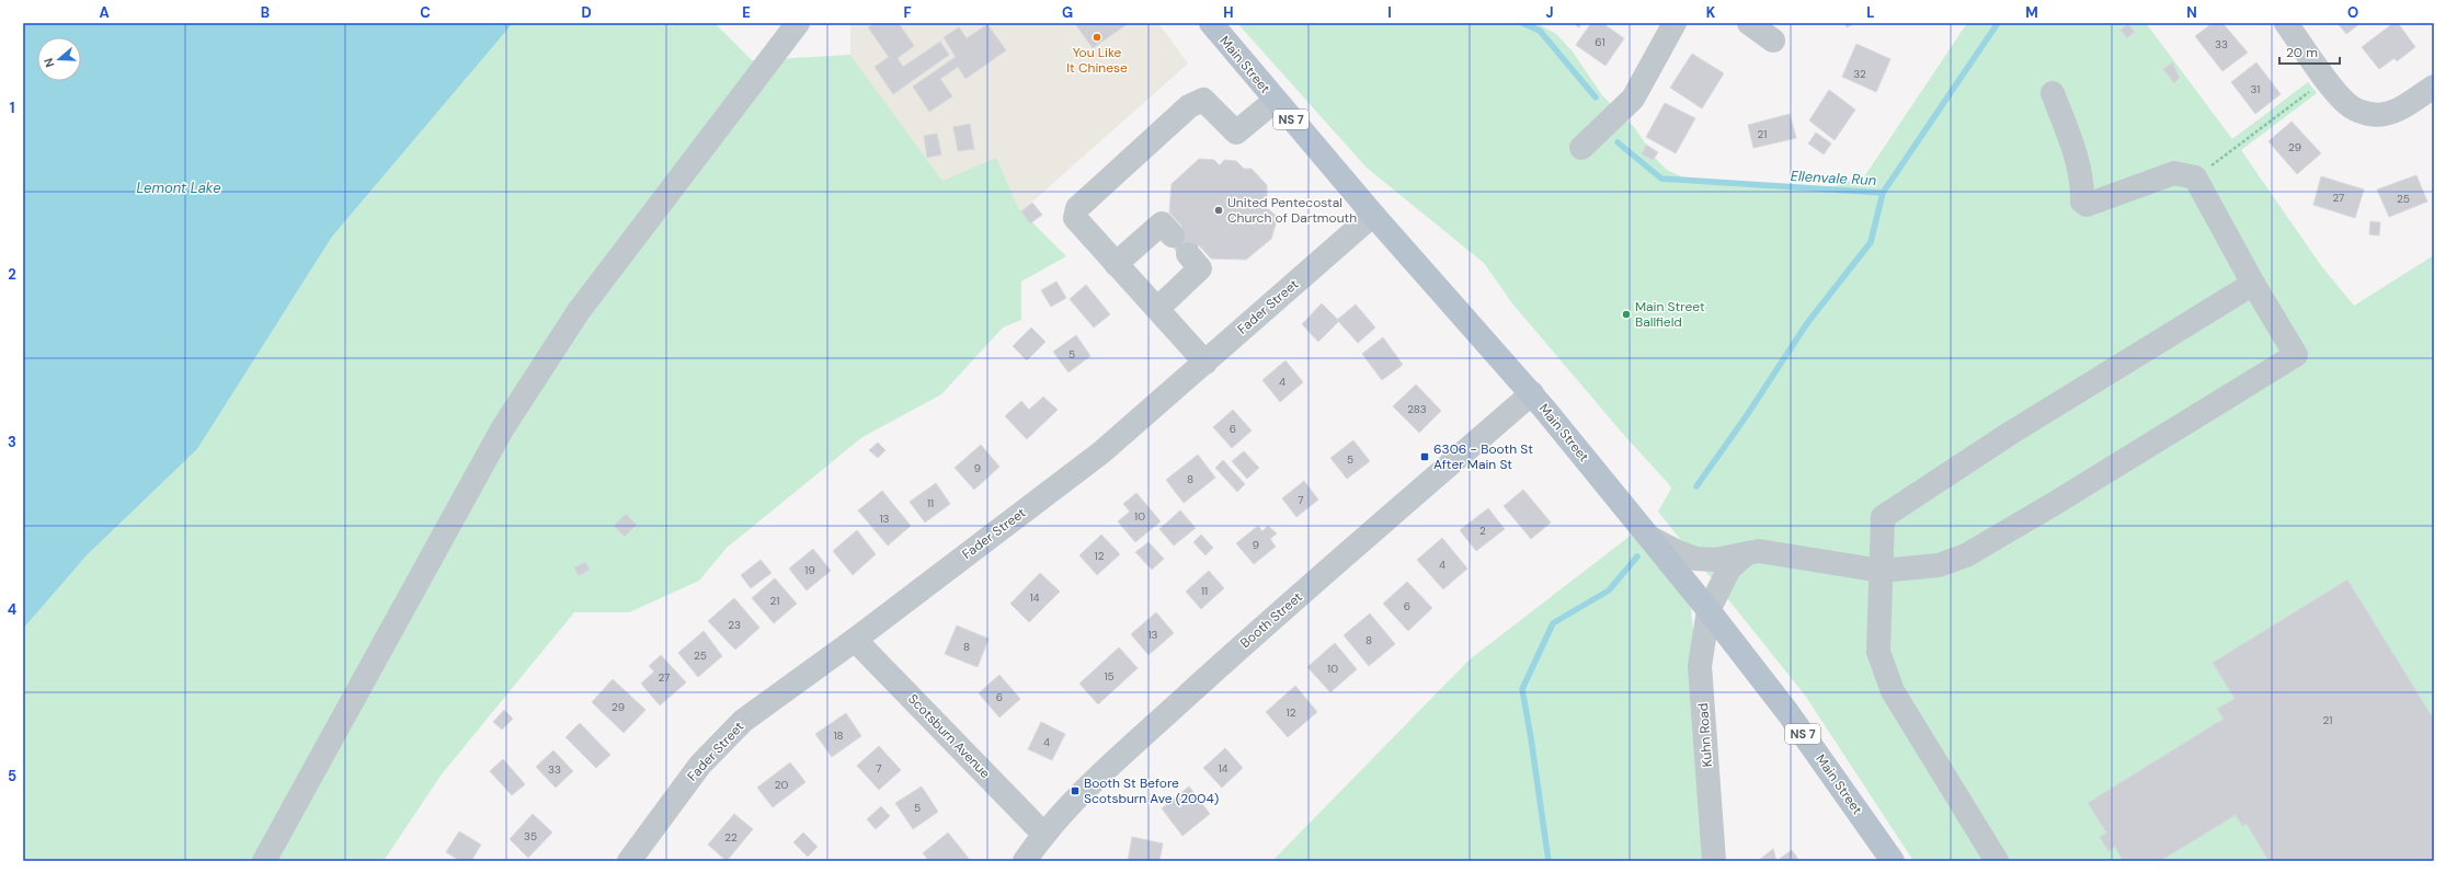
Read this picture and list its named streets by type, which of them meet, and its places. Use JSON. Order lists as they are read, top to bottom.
{
  "streets": {
    "main road": ["Main Street", "NS 7"],
    "street": [
      "Fader Street",
      "Booth Street",
      "Kuhn Road",
      "Scotsburn Avenue"
    ]
  },
  "crossings": [
    ["Main Street", "Fader Street"],
    ["Main Street", "Booth Street"],
    ["Main Street", "Kuhn Road"],
    ["Fader Street", "Scotsburn Avenue"],
    ["Booth Street", "Scotsburn Avenue"]
  ],
  "water": ["Ellenvale Run", "Lemont Lake"],
  "places": {
    "other": ["You Like It Chinese", "United Pentecostal Church of Dartmouth", "Main Street Ballfield"],
    "transit": ["6306 - Booth St After Main St", "Booth St Before Scotsburn Ave (2004)"]
  },
  "house_numbers": [
    "61",
    "33",
    "32",
    "31",
    "21",
    "29",
    "27",
    "25",
    "5",
    "4",
    "283",
    "6",
    "5",
    "9",
    "8",
    "7",
    "11",
    "10",
    "13",
    "2",
    "9",
    "12",
    "4",
    "19",
    "11",
    "14",
    "21",
    "6",
    "23",
    "13",
    "8",
    "8",
    "25",
    "10",
    "15",
    "27",
    "6",
    "29",
    "12",
    "21",
    "18",
    "4",
    "7",
    "14",
    "33",
    "20",
    "5",
    "35",
    "22"
  ],
  "scale_bar": "20 m",
  "north": "left",
  "grid": {
    "columns": [
      "A",
      "B",
      "C",
      "D",
      "E",
      "F",
      "G",
      "H",
      "I",
      "J",
      "K",
      "L",
      "M",
      "N",
      "O"
    ],
    "rows": [
      "1",
      "2",
      "3",
      "4",
      "5"
    ]
  }
}
